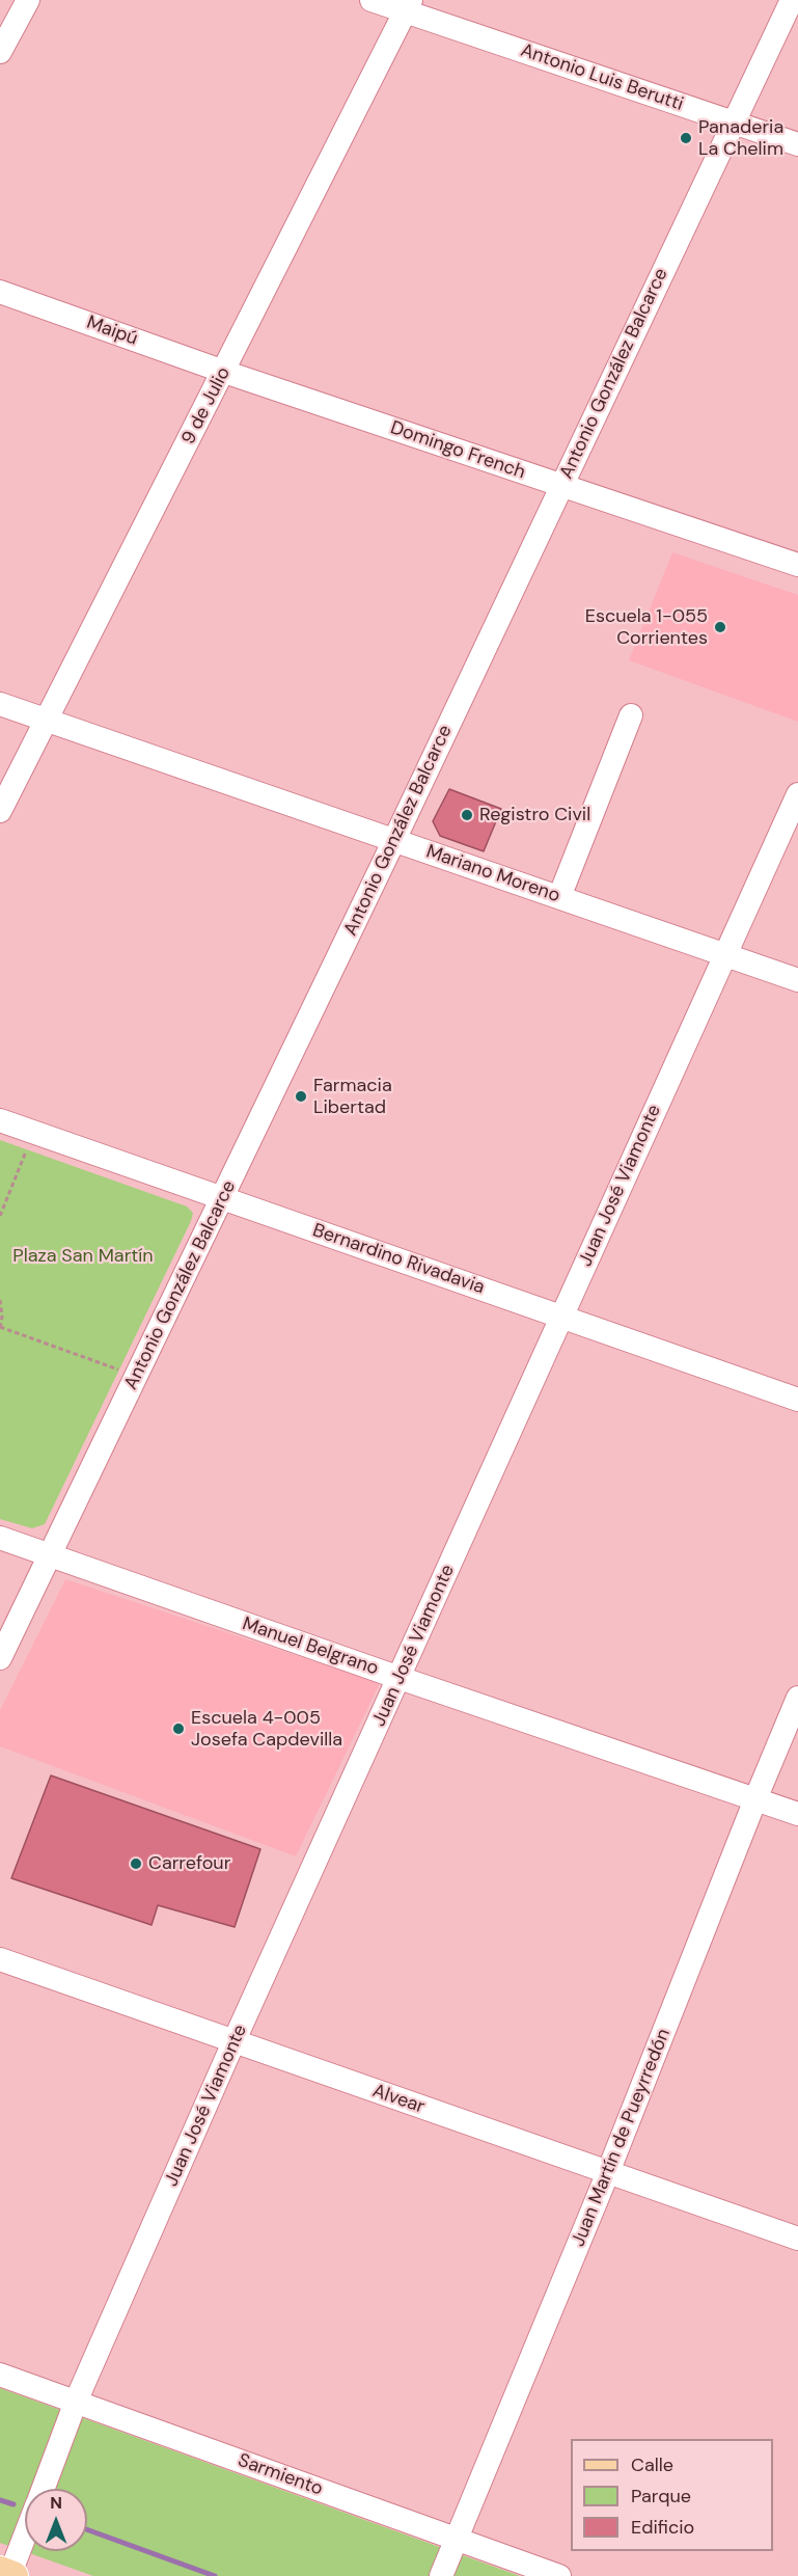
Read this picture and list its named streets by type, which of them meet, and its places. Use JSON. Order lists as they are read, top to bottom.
{
  "streets": {
    "street": [
      "Antonio Luis Berutti",
      "Maipú",
      "Antonio González Balcarce",
      "9 de Julio",
      "Domingo French",
      "Mariano Moreno",
      "Juan José Viamonte",
      "Bernardino Rivadavia",
      "Manuel Belgrano",
      "Alvear",
      "Juan Martín de Pueyrredón",
      "Sarmiento"
    ]
  },
  "crossings": [
    ["Antonio Luis Berutti", "Antonio González Balcarce"],
    ["Antonio Luis Berutti", "9 de Julio"],
    ["Maipú", "9 de Julio"],
    ["Maipú", "Domingo French"],
    ["Antonio González Balcarce", "Domingo French"],
    ["Antonio González Balcarce", "Mariano Moreno"],
    ["Antonio González Balcarce", "Bernardino Rivadavia"],
    ["Antonio González Balcarce", "Manuel Belgrano"],
    ["9 de Julio", "Domingo French"],
    ["9 de Julio", "Mariano Moreno"],
    ["Mariano Moreno", "Juan José Viamonte"],
    ["Juan José Viamonte", "Bernardino Rivadavia"],
    ["Juan José Viamonte", "Manuel Belgrano"],
    ["Juan José Viamonte", "Alvear"],
    ["Juan José Viamonte", "Sarmiento"],
    ["Manuel Belgrano", "Juan Martín de Pueyrredón"],
    ["Alvear", "Juan Martín de Pueyrredón"],
    ["Juan Martín de Pueyrredón", "Sarmiento"]
  ],
  "parks": ["Plaza San Martín"],
  "places": [
    "Panaderia La Chelim",
    "Escuela 1-055 Corrientes",
    "Registro Civil",
    "Farmacia Libertad",
    "Escuela 4-005 Josefa Capdevilla",
    "Carrefour"
  ],
  "legend": ["Calle", "Parque", "Edificio"],
  "north": "top"
}
